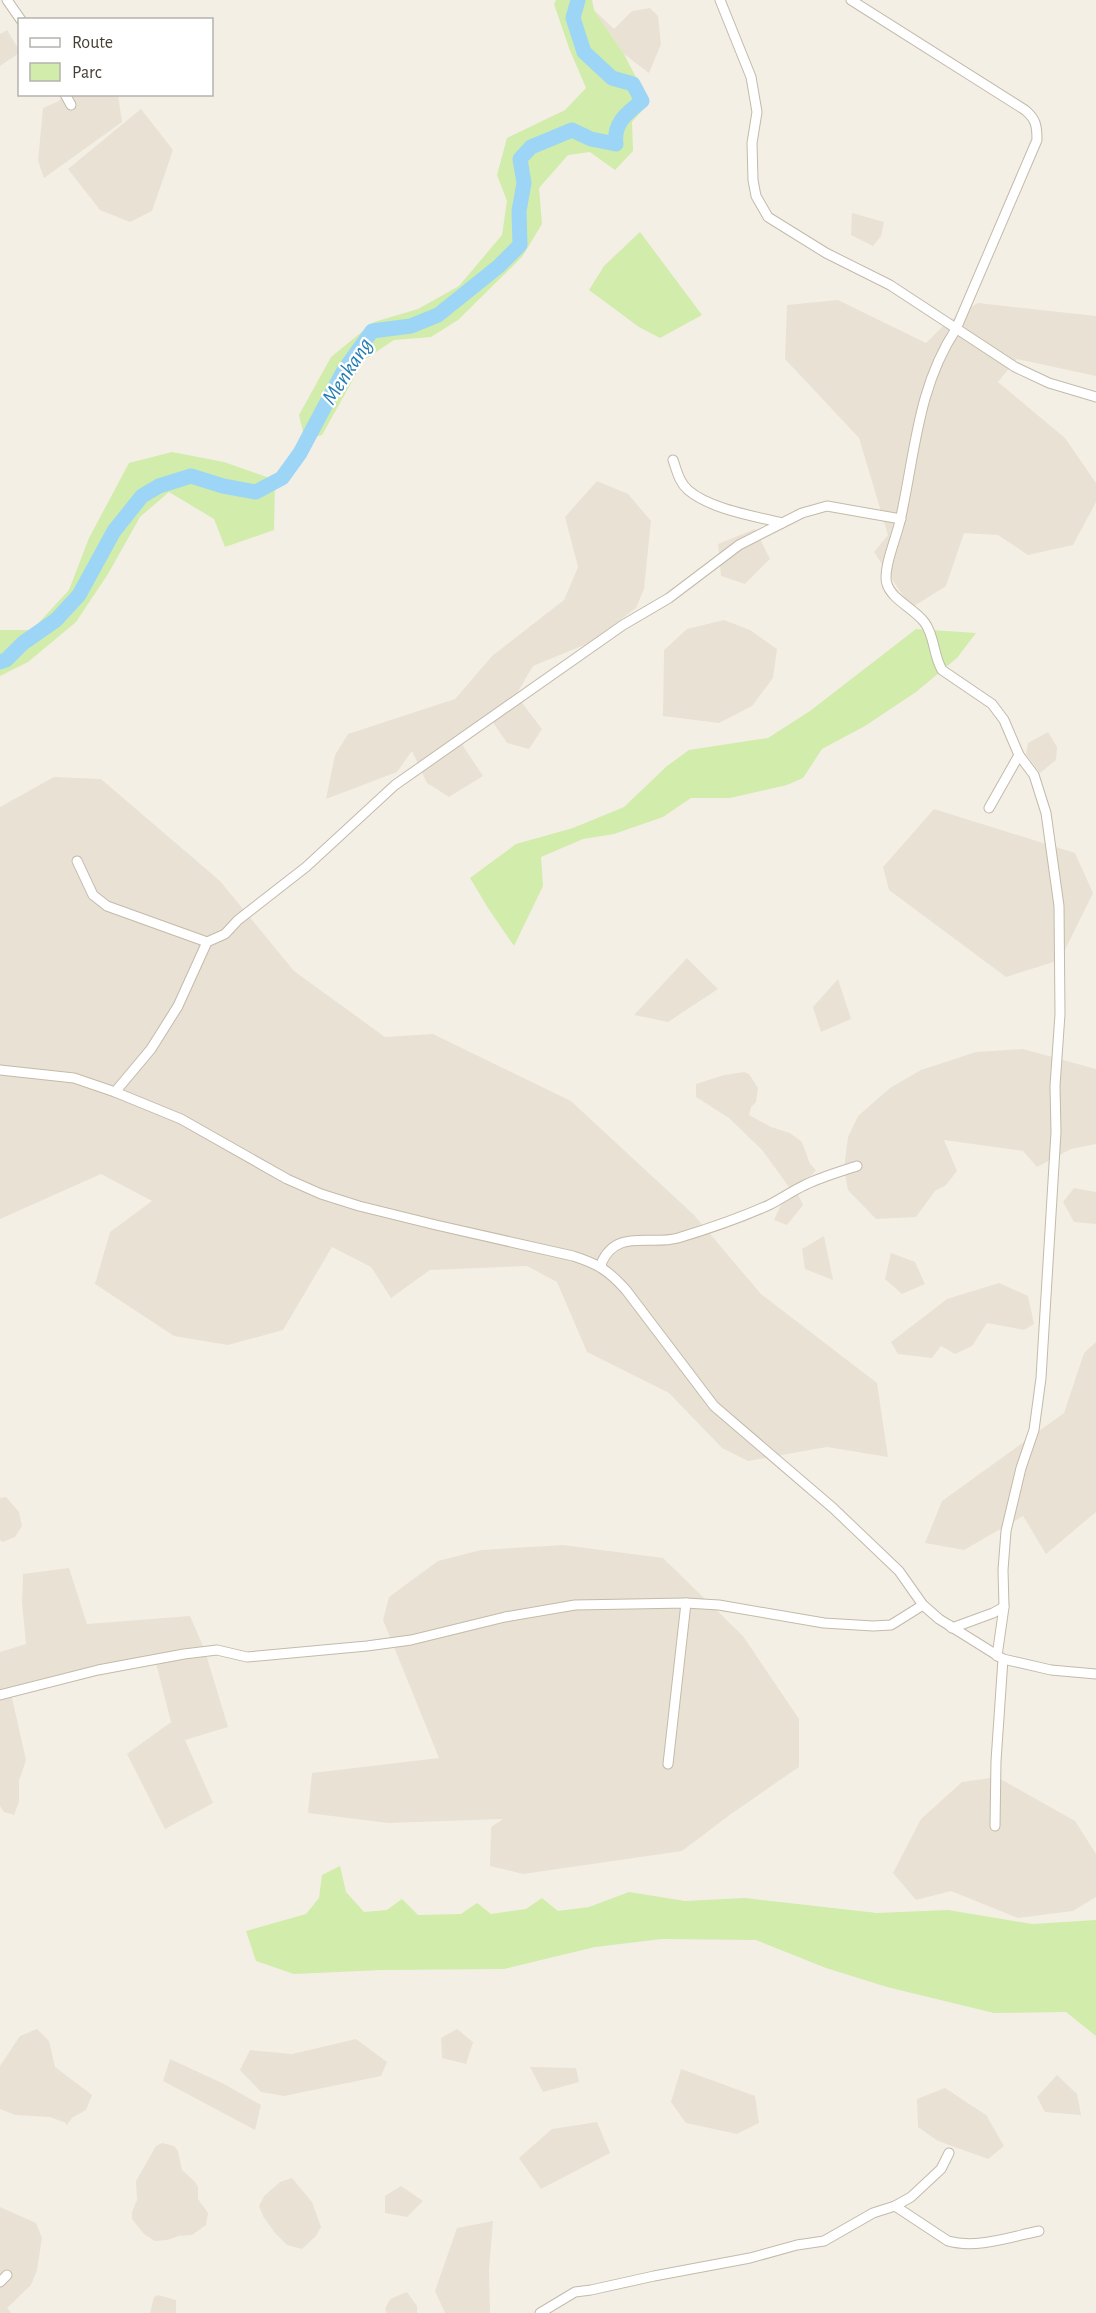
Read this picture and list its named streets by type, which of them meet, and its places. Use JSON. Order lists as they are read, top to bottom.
{
  "water": ["Menkang"],
  "legend": ["Route", "Parc"]
}
